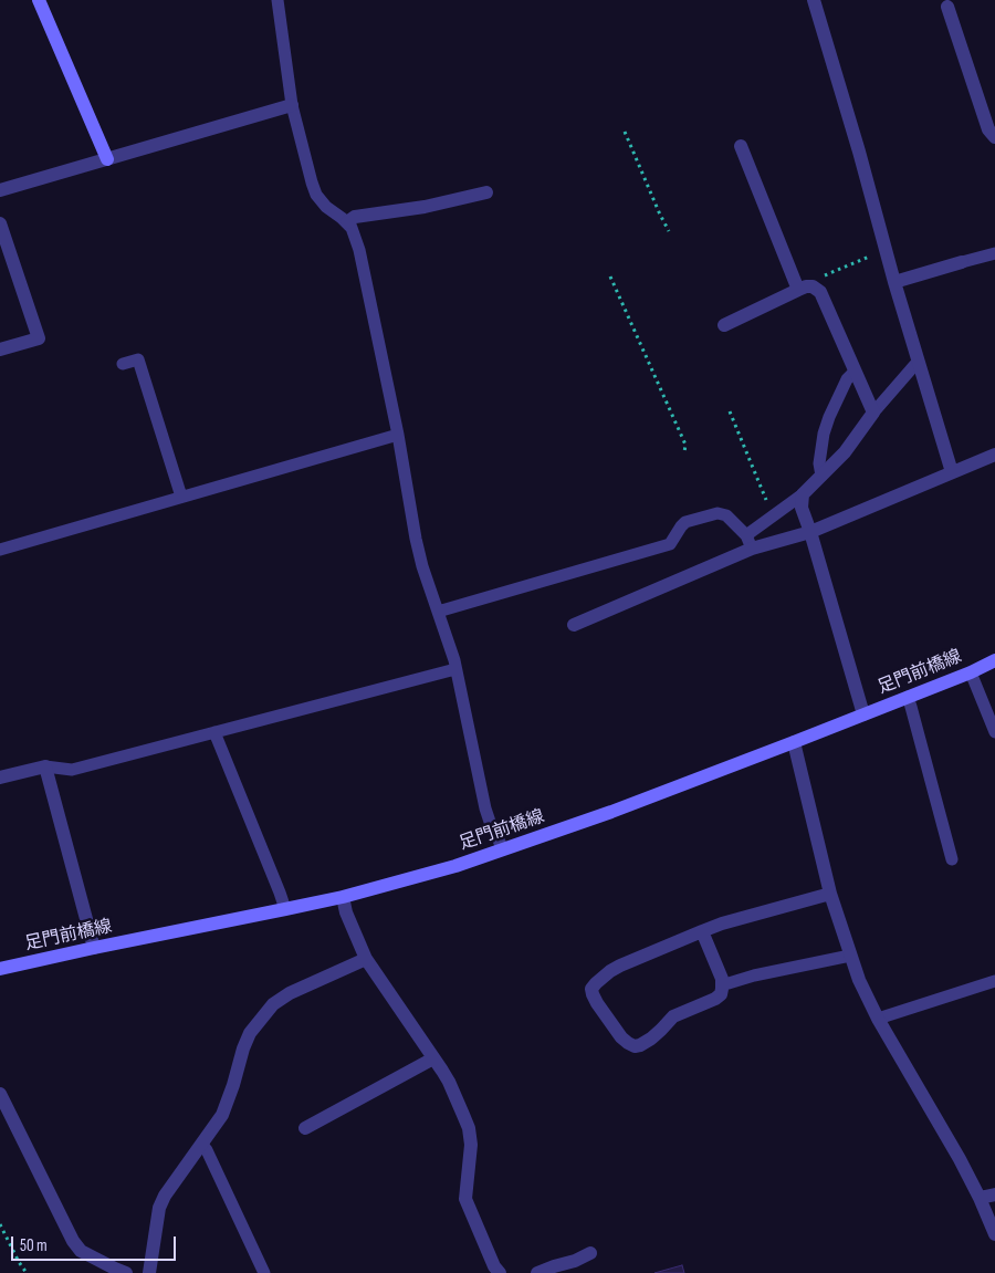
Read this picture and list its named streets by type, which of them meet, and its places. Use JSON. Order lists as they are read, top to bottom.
{
  "streets": {
    "main road": ["足門前橋線"]
  },
  "scale_bar": "50 m"
}
